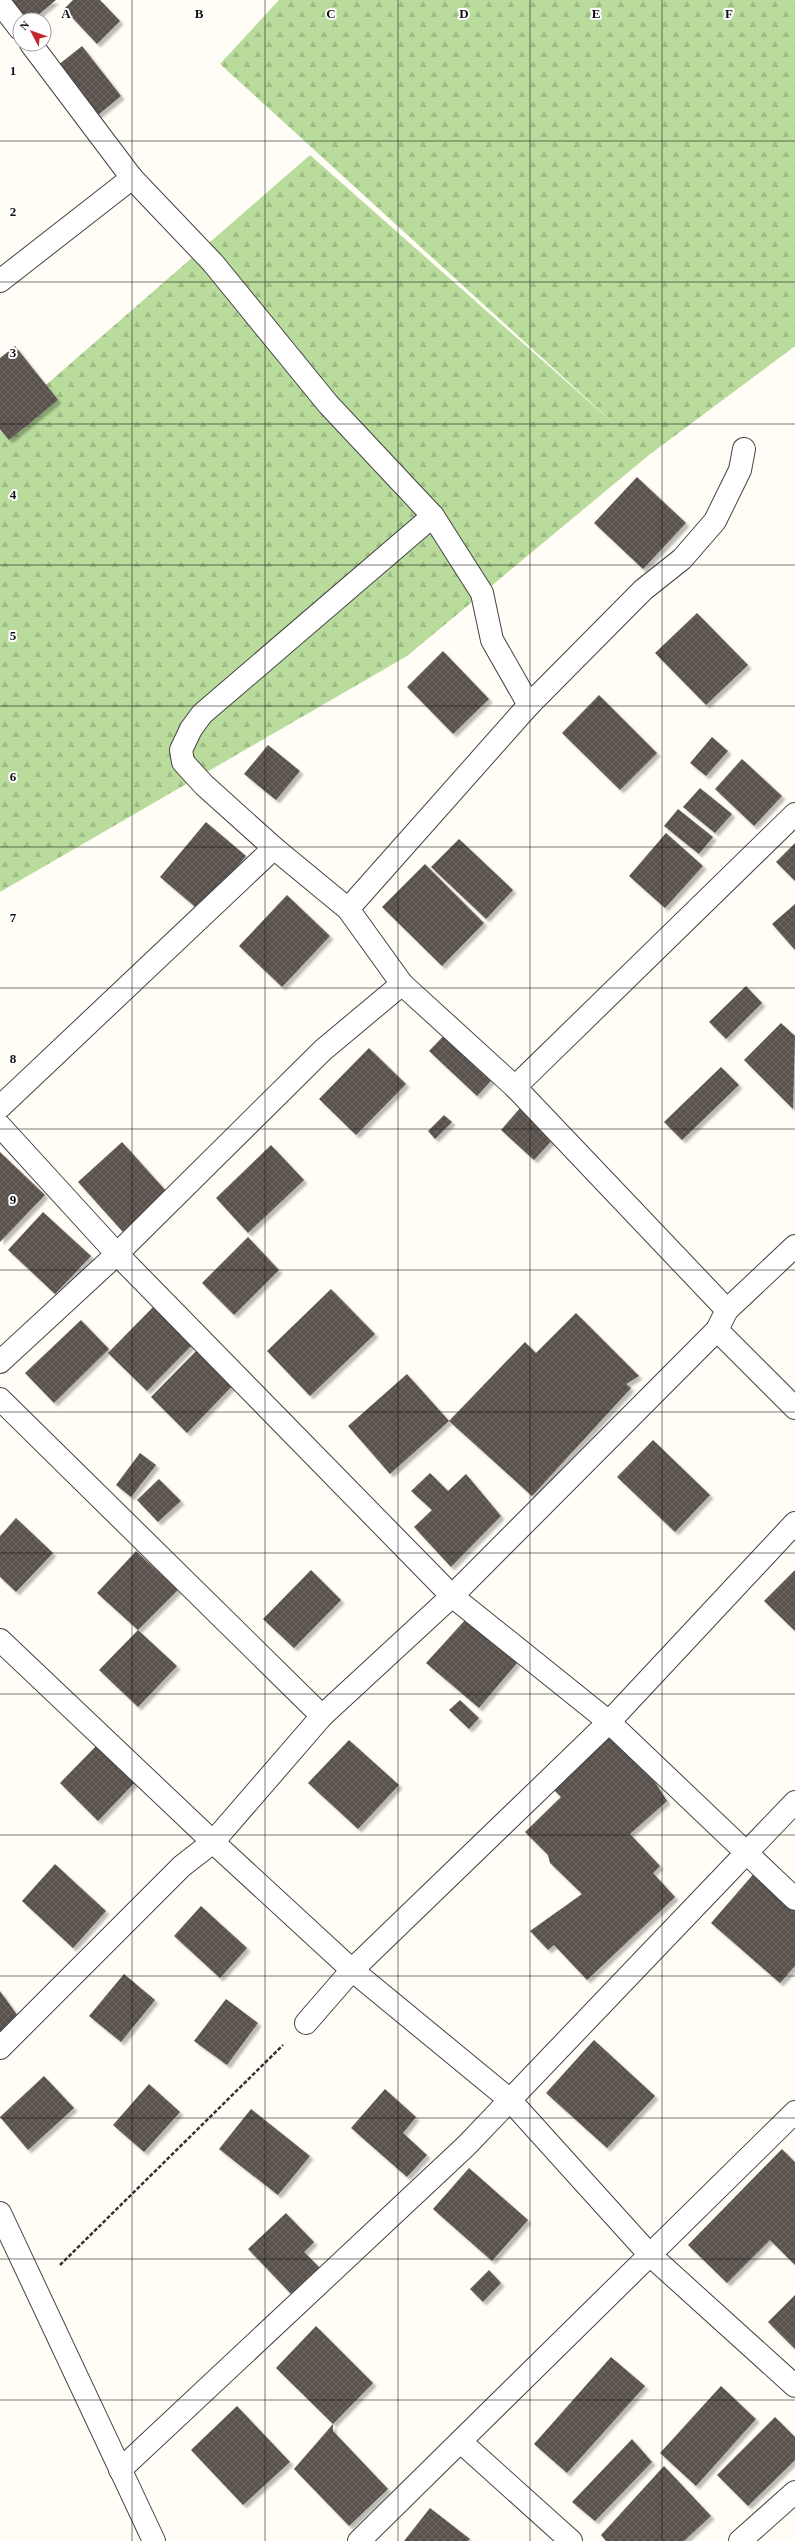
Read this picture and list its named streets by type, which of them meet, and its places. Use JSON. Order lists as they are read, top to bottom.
{
  "north": "top left",
  "grid": {
    "columns": [
      "A",
      "B",
      "C",
      "D",
      "E",
      "F"
    ],
    "rows": [
      "1",
      "2",
      "3",
      "4",
      "5",
      "6",
      "7",
      "8",
      "9"
    ]
  }
}
